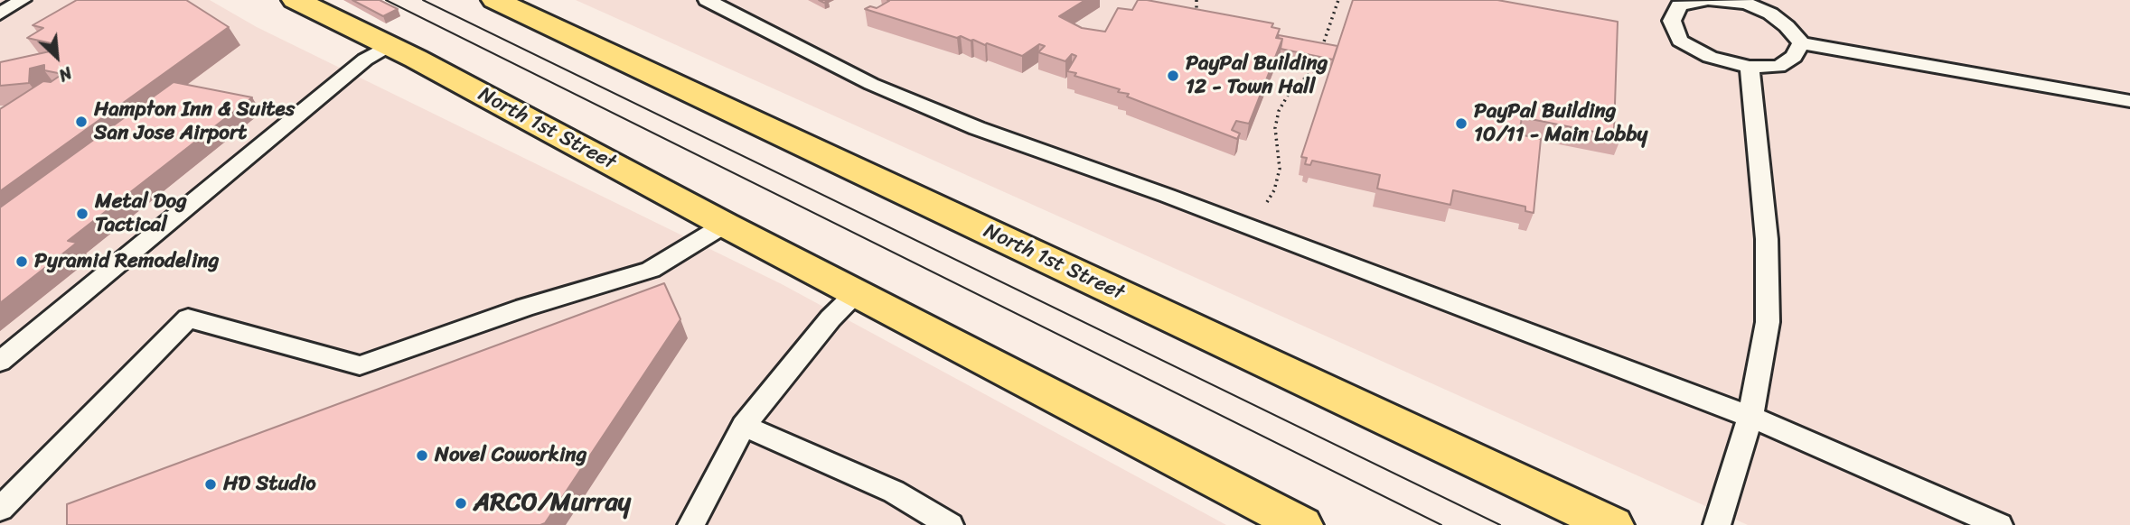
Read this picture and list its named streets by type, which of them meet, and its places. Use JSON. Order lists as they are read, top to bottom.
{
  "streets": {
    "main road": ["North 1st Street"]
  },
  "places": [
    "PayPal Building 12 - Town Hall",
    "Hampton Inn & Suites San Jose Airport",
    "PayPal Building 10/11 - Main Lobby",
    "Metal Dog Tactical",
    "Pyramid Remodeling",
    "Novel Coworking",
    "HD Studio",
    "ARCO/Murray"
  ],
  "north": "bottom right"
}
